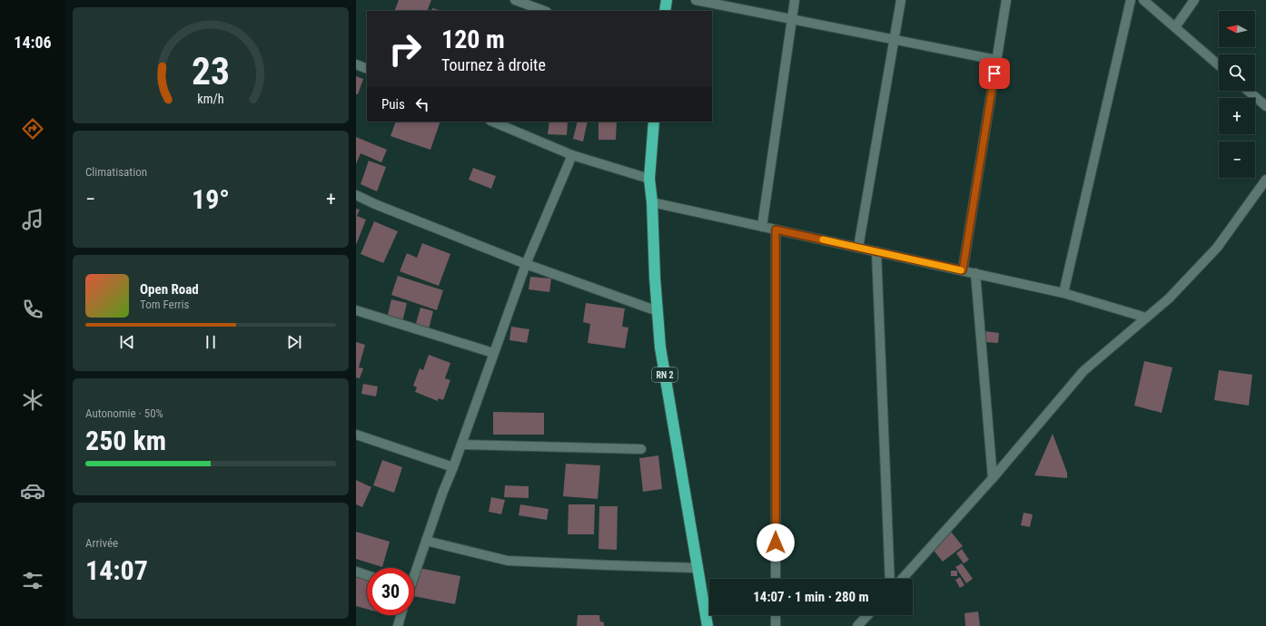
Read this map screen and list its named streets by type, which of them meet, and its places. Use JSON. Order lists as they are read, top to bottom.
{
  "streets": {
    "highway": ["RN 2"]
  },
  "north": "left",
  "page": {
    "tabs": "14:06",
    "map_buttons": ["+", "−"],
    "turn": ["120 m", "Tournez à droite"],
    "then": "Puis",
    "tile": [
      "Climatisation",
      ["Autonomie · 50%", "250 km"],
      ["Arrivée", "14:07"]
    ],
    "heat": ["−", "19°", "+"],
    "song": ["Open Road", "Tom Ferris"],
    "limit": "30",
    "trip": "14:07 · 1 min · 280 m",
    "gauge": ["23", "km/h"]
  }
}
